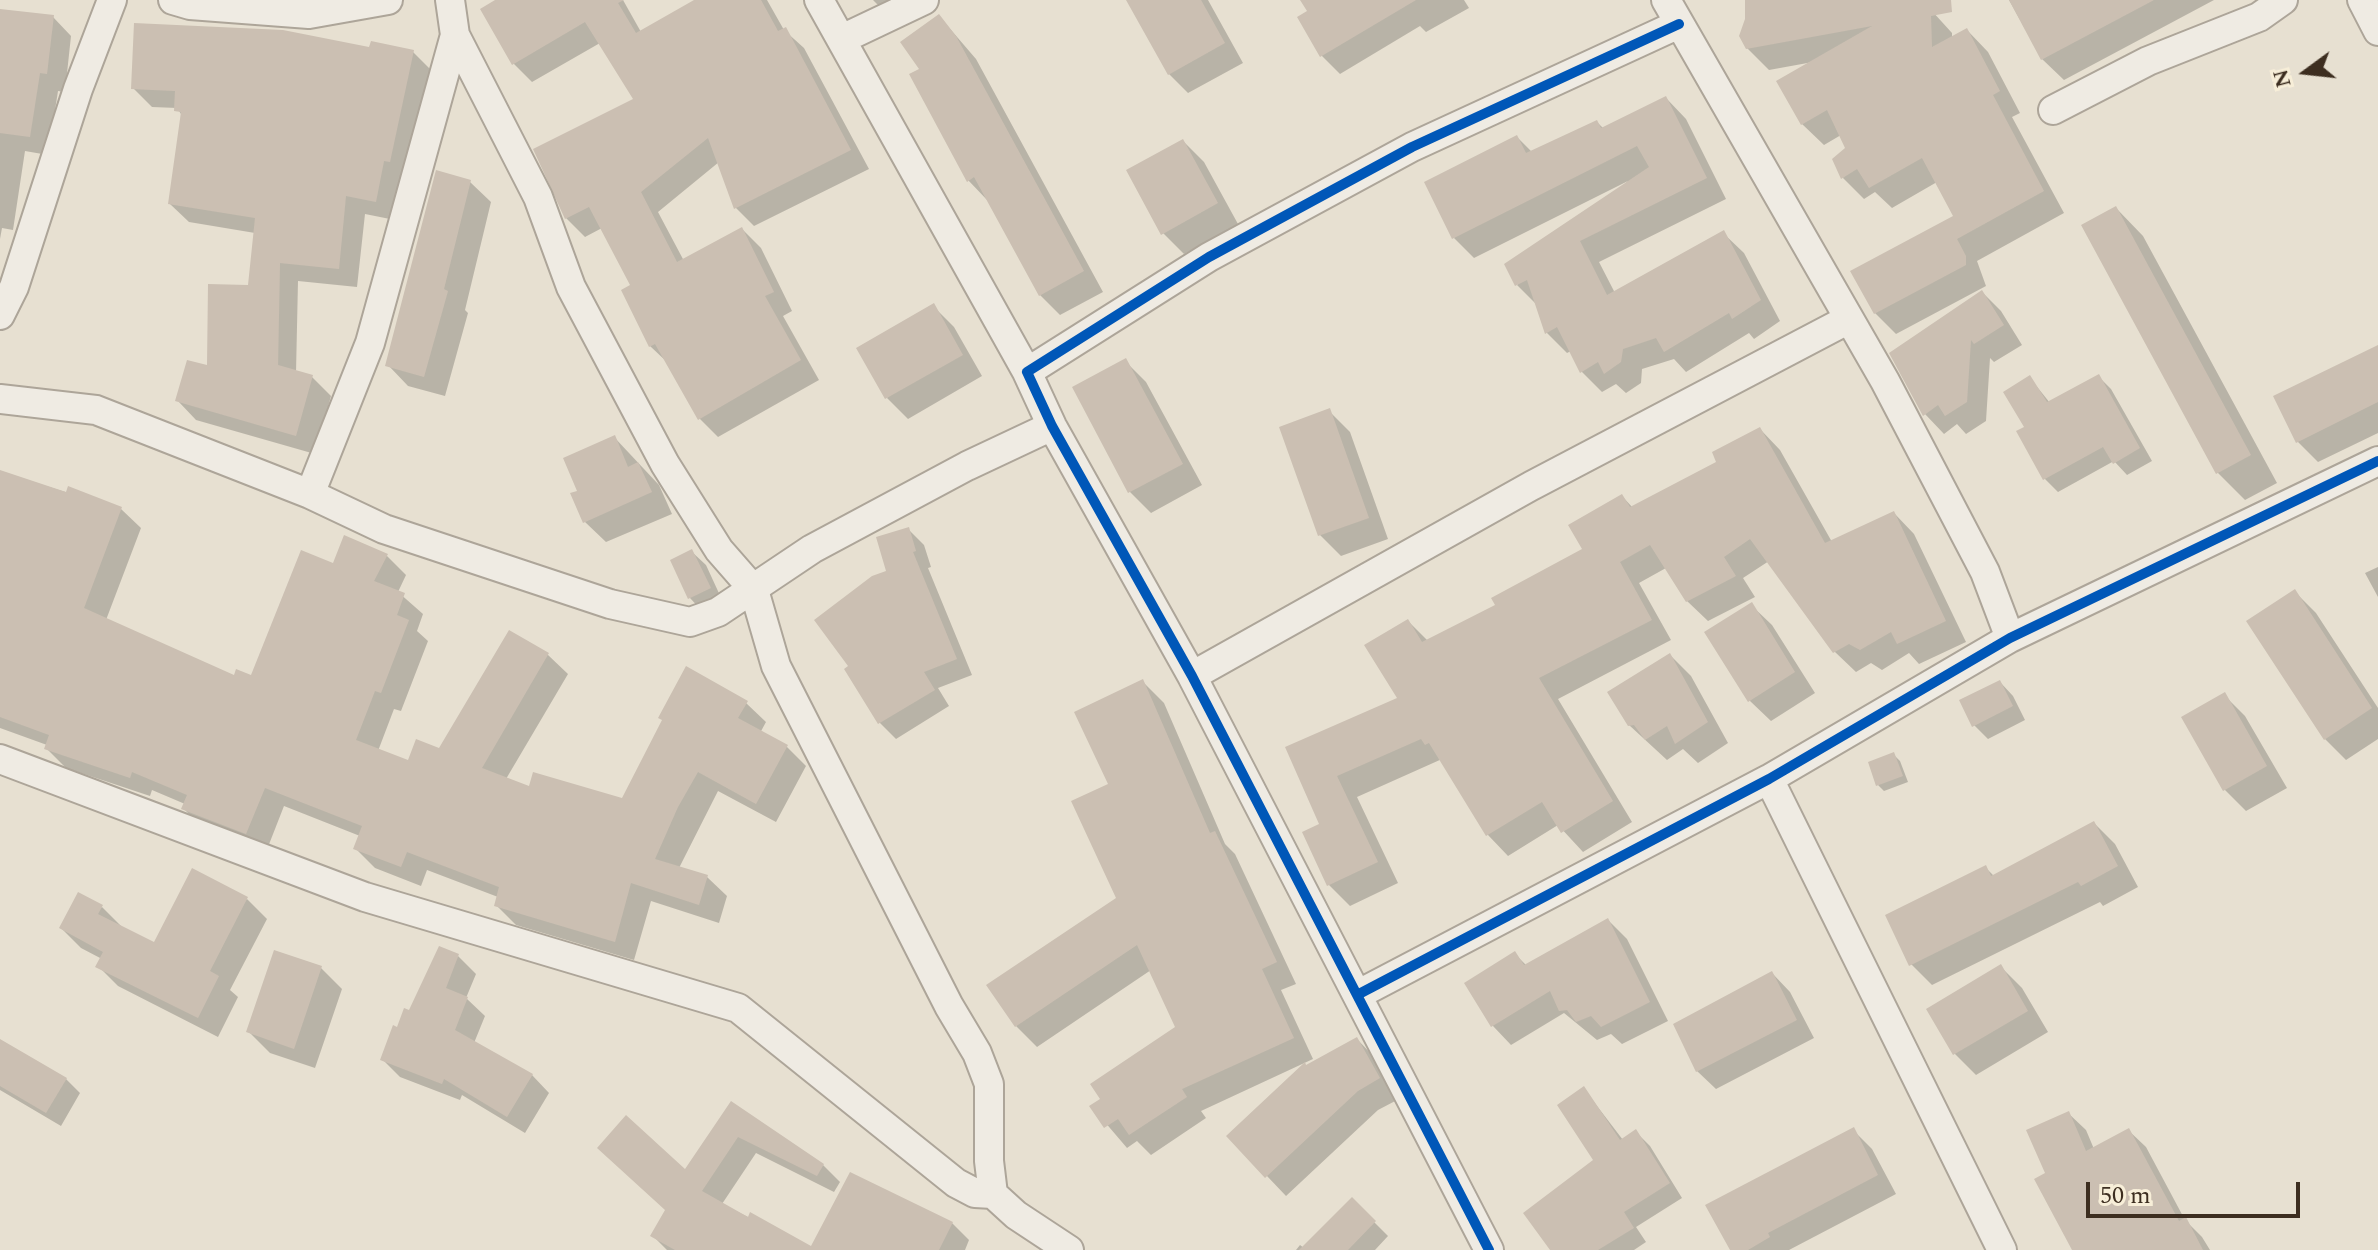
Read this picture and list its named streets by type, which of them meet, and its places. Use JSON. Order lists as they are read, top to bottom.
{
  "scale_bar": "50 m",
  "north": "left"
}
